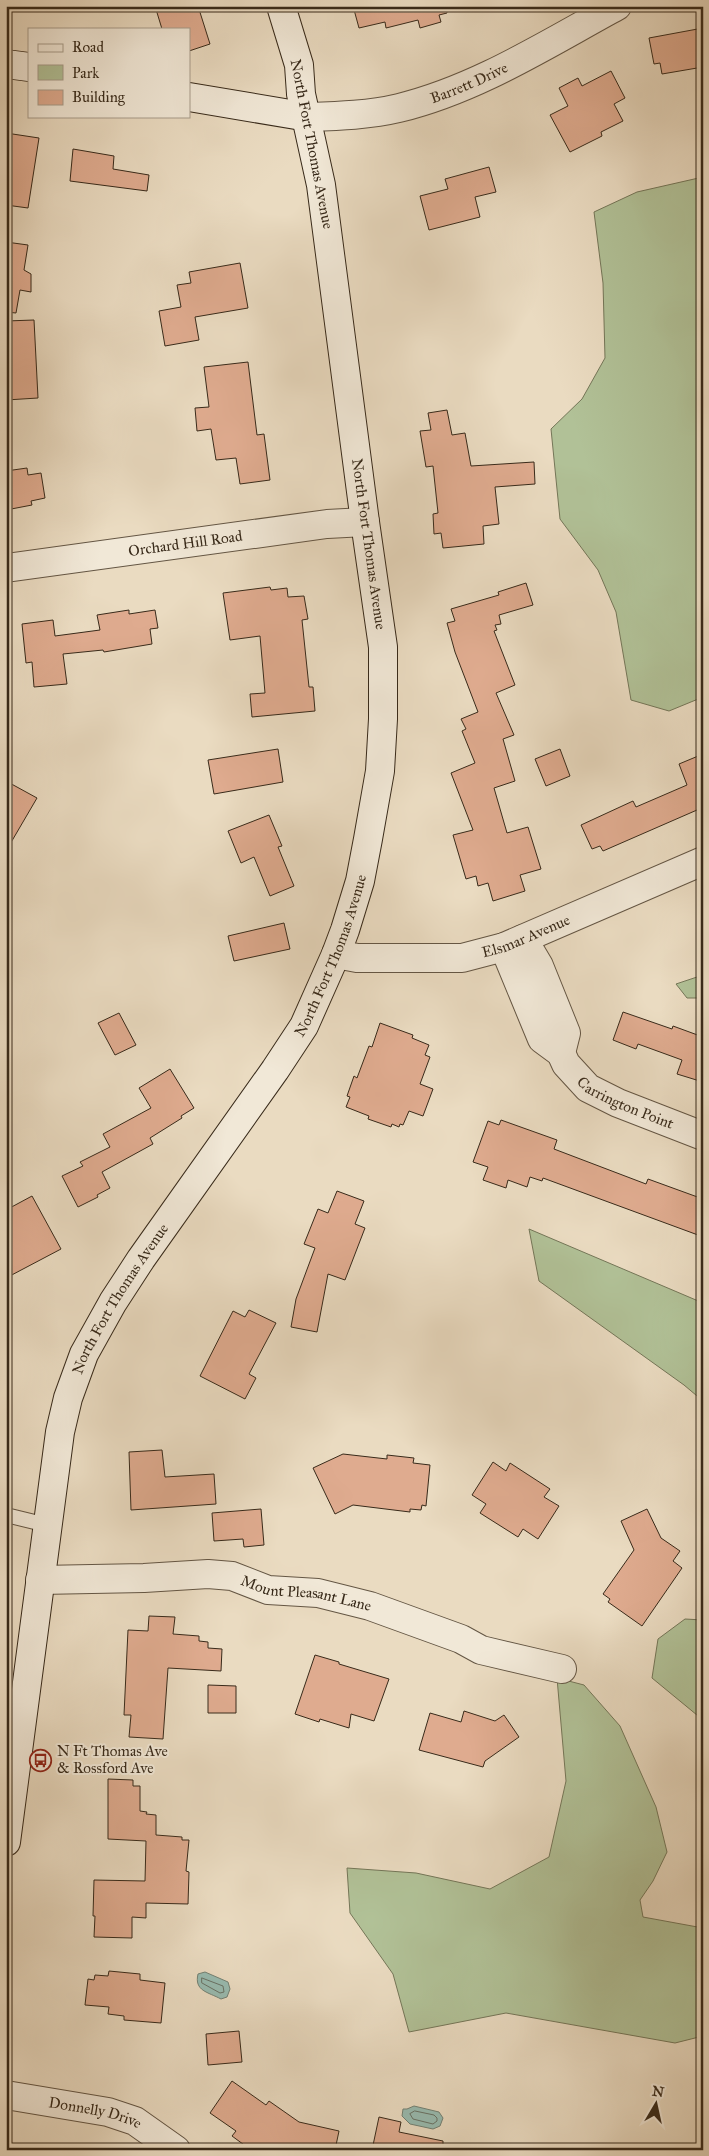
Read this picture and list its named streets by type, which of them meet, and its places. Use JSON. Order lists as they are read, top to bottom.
{
  "streets": {
    "street": [
      "Barrett Drive",
      "North Fort Thomas Avenue",
      "Orchard Hill Road",
      "Elsmar Avenue",
      "Carrington Point",
      "Mount Pleasant Lane",
      "Donnelly Drive"
    ]
  },
  "crossings": [
    ["Barrett Drive", "North Fort Thomas Avenue"],
    ["North Fort Thomas Avenue", "Orchard Hill Road"],
    ["North Fort Thomas Avenue", "Elsmar Avenue"],
    ["North Fort Thomas Avenue", "Mount Pleasant Lane"],
    ["Elsmar Avenue", "Carrington Point"]
  ],
  "places": {
    "bus stop": ["N Ft Thomas Ave & Rossford Ave"]
  },
  "legend": ["Road", "Park", "Building"],
  "north": "top"
}
